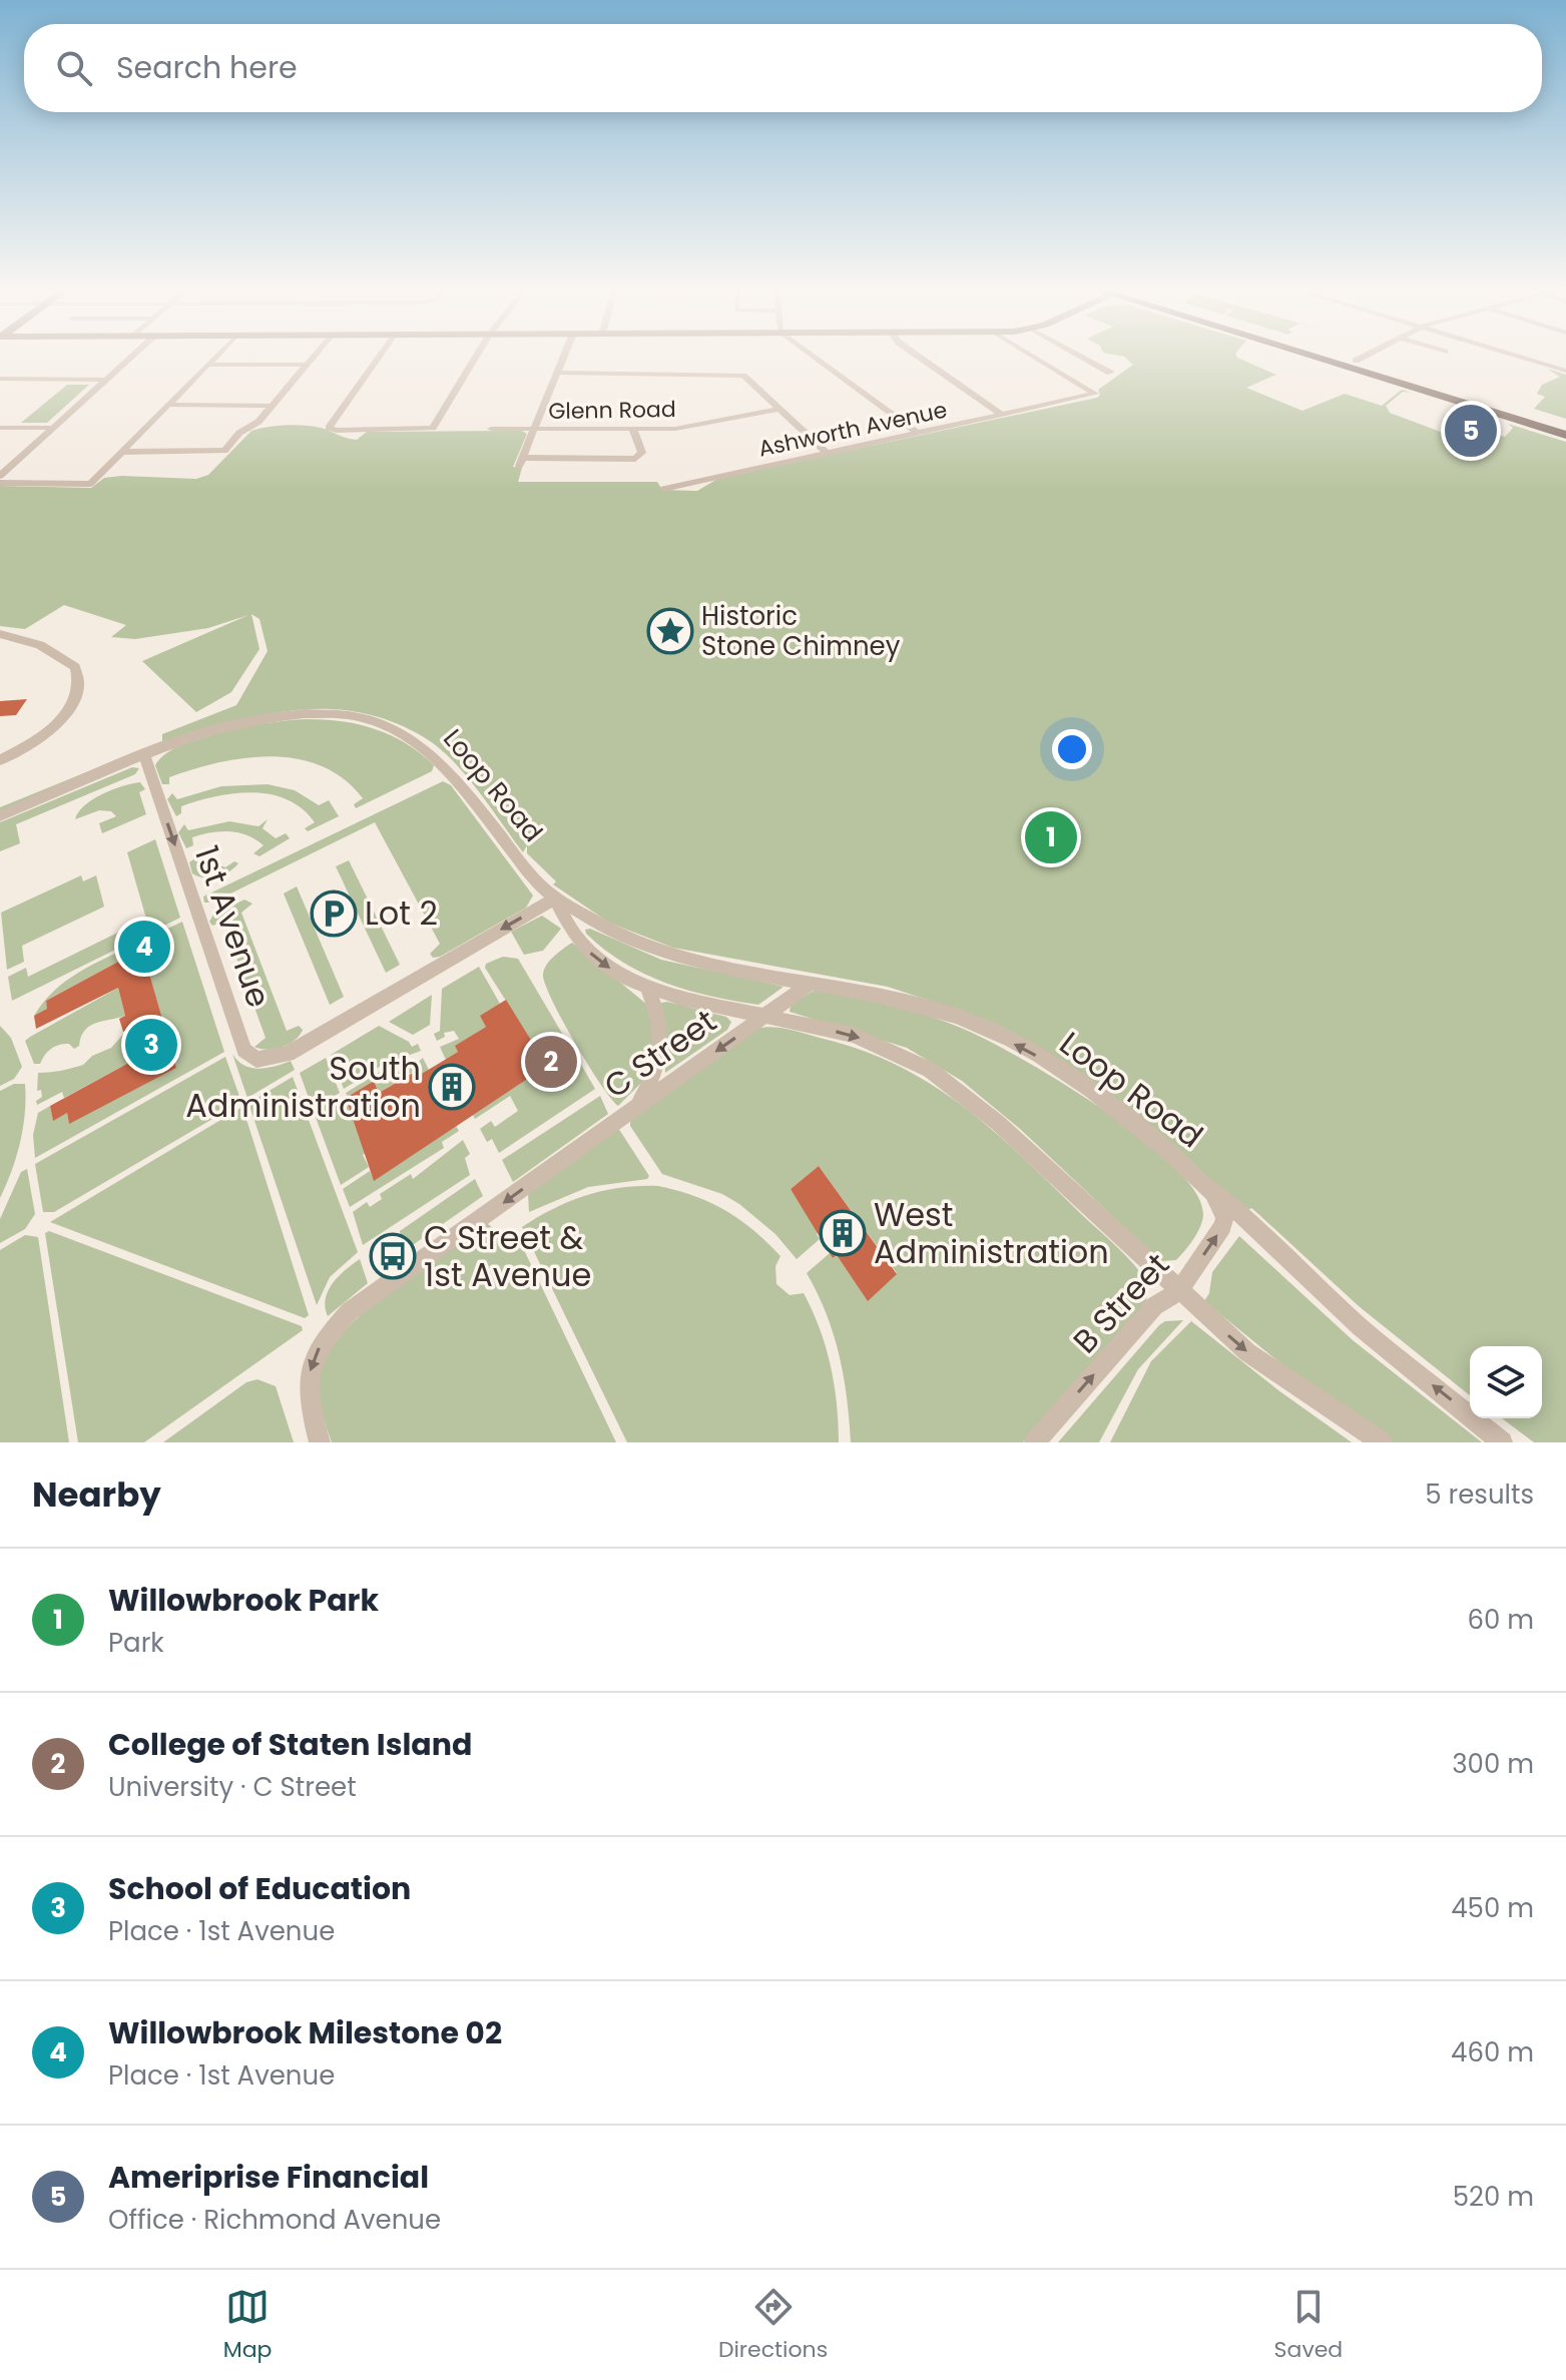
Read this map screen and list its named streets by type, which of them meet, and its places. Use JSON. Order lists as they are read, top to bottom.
{
  "streets": {
    "street": [
      "Glenn Road",
      "Ashworth Avenue",
      "Loop Road",
      "1st Avenue",
      "C Street",
      "B Street"
    ]
  },
  "crossings": [
    ["Loop Road", "1st Avenue"],
    ["Loop Road", "C Street"],
    ["Loop Road", "B Street"]
  ],
  "one_way": ["C Street", "B Street"],
  "places": {
    "place": ["Historic Stone Chimney"],
    "parking": ["Lot 2"],
    "building": ["South Administration", "West Administration"],
    "bus stop": ["C Street & 1st Avenue"]
  },
  "page": {
    "search": "Search here",
    "pins": [
      "5",
      "1",
      "4",
      "3",
      "2"
    ],
    "heading": ["Nearby", "5 results"],
    "list": [
      {
        "mark": "1",
        "name": "Willowbrook Park",
        "note": "Park",
        "value": "60 m"
      },
      {
        "mark": "2",
        "name": "College of Staten Island",
        "note": "University · C Street",
        "value": "300 m"
      },
      {
        "mark": "3",
        "name": "School of Education",
        "note": "Place · 1st Avenue",
        "value": "450 m"
      },
      {
        "mark": "4",
        "name": "Willowbrook Milestone 02",
        "note": "Place · 1st Avenue",
        "value": "460 m"
      },
      {
        "mark": "5",
        "name": "Ameriprise Financial",
        "note": "Office · Richmond Avenue",
        "value": "520 m"
      }
    ],
    "nav": ["Map", "Directions", "Saved"]
  }
}
